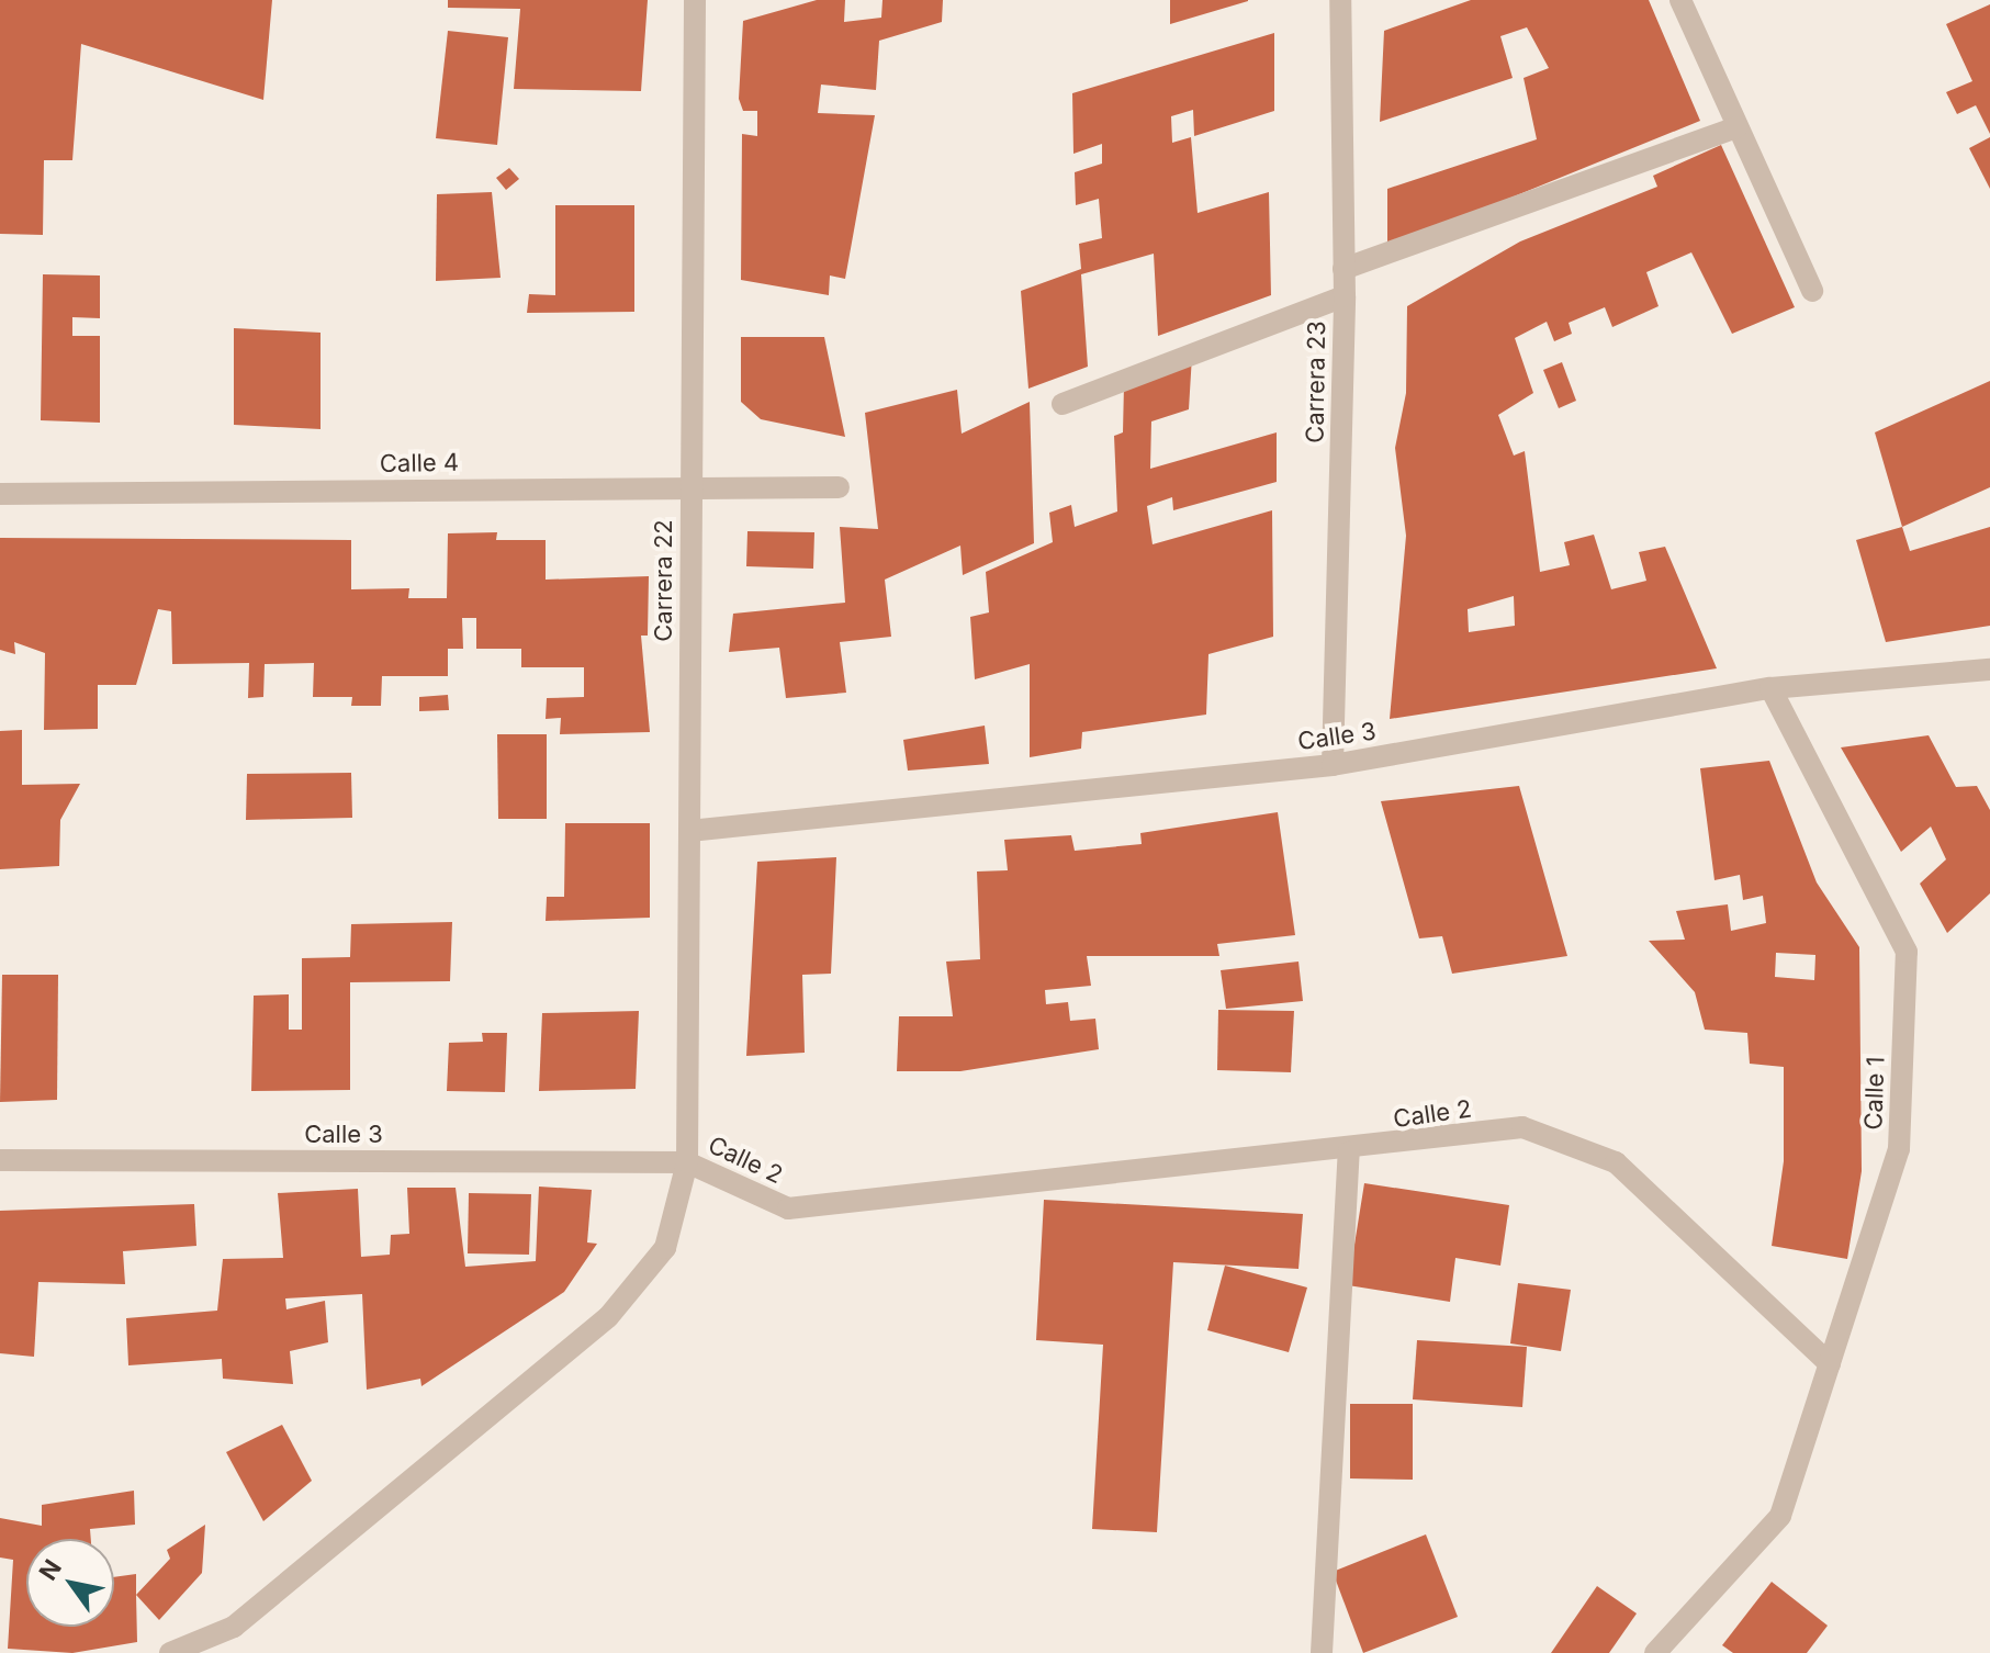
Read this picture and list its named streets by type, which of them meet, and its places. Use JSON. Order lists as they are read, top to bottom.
{
  "streets": {
    "street": [
      "Carrera 23",
      "Calle 4",
      "Carrera 22",
      "Calle 3",
      "Calle 1",
      "Calle 2"
    ]
  },
  "crossings": [
    ["Carrera 23", "Calle 3"],
    ["Calle 4", "Carrera 22"],
    ["Carrera 22", "Calle 3"],
    ["Carrera 22", "Calle 2"],
    ["Calle 3", "Calle 1"],
    ["Calle 3", "Calle 2"],
    ["Calle 1", "Calle 2"]
  ],
  "north": "top left"
}
